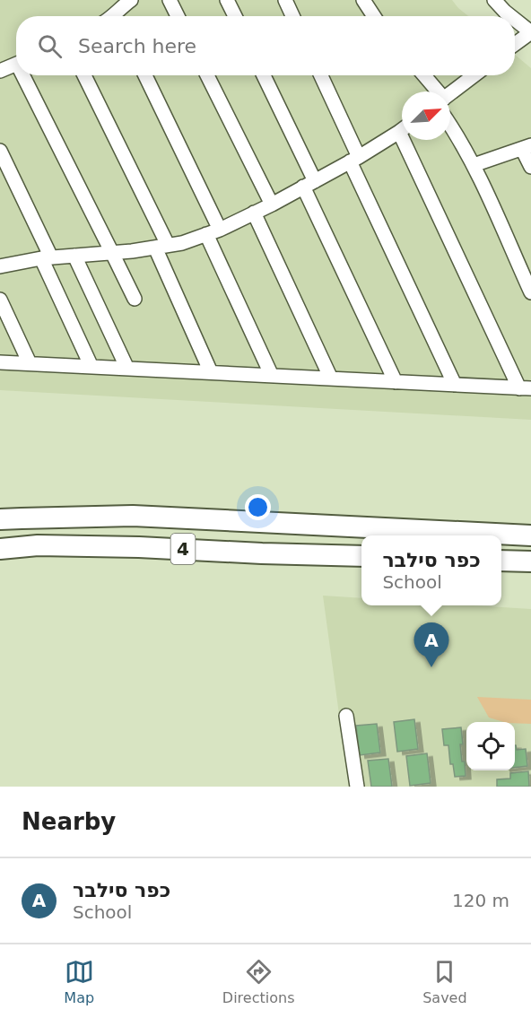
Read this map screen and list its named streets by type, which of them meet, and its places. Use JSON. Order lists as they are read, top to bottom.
{
  "streets": {
    "highway": ["4"]
  },
  "north": "top right",
  "page": {
    "search": "Search here",
    "popup": ["כפר סילבר", "School"],
    "pins": "A",
    "heading": "Nearby",
    "list": [
      {
        "mark": "A",
        "name": "כפר סילבר",
        "note": "School",
        "value": "120 m"
      }
    ],
    "nav": ["Map", "Directions", "Saved"]
  }
}
